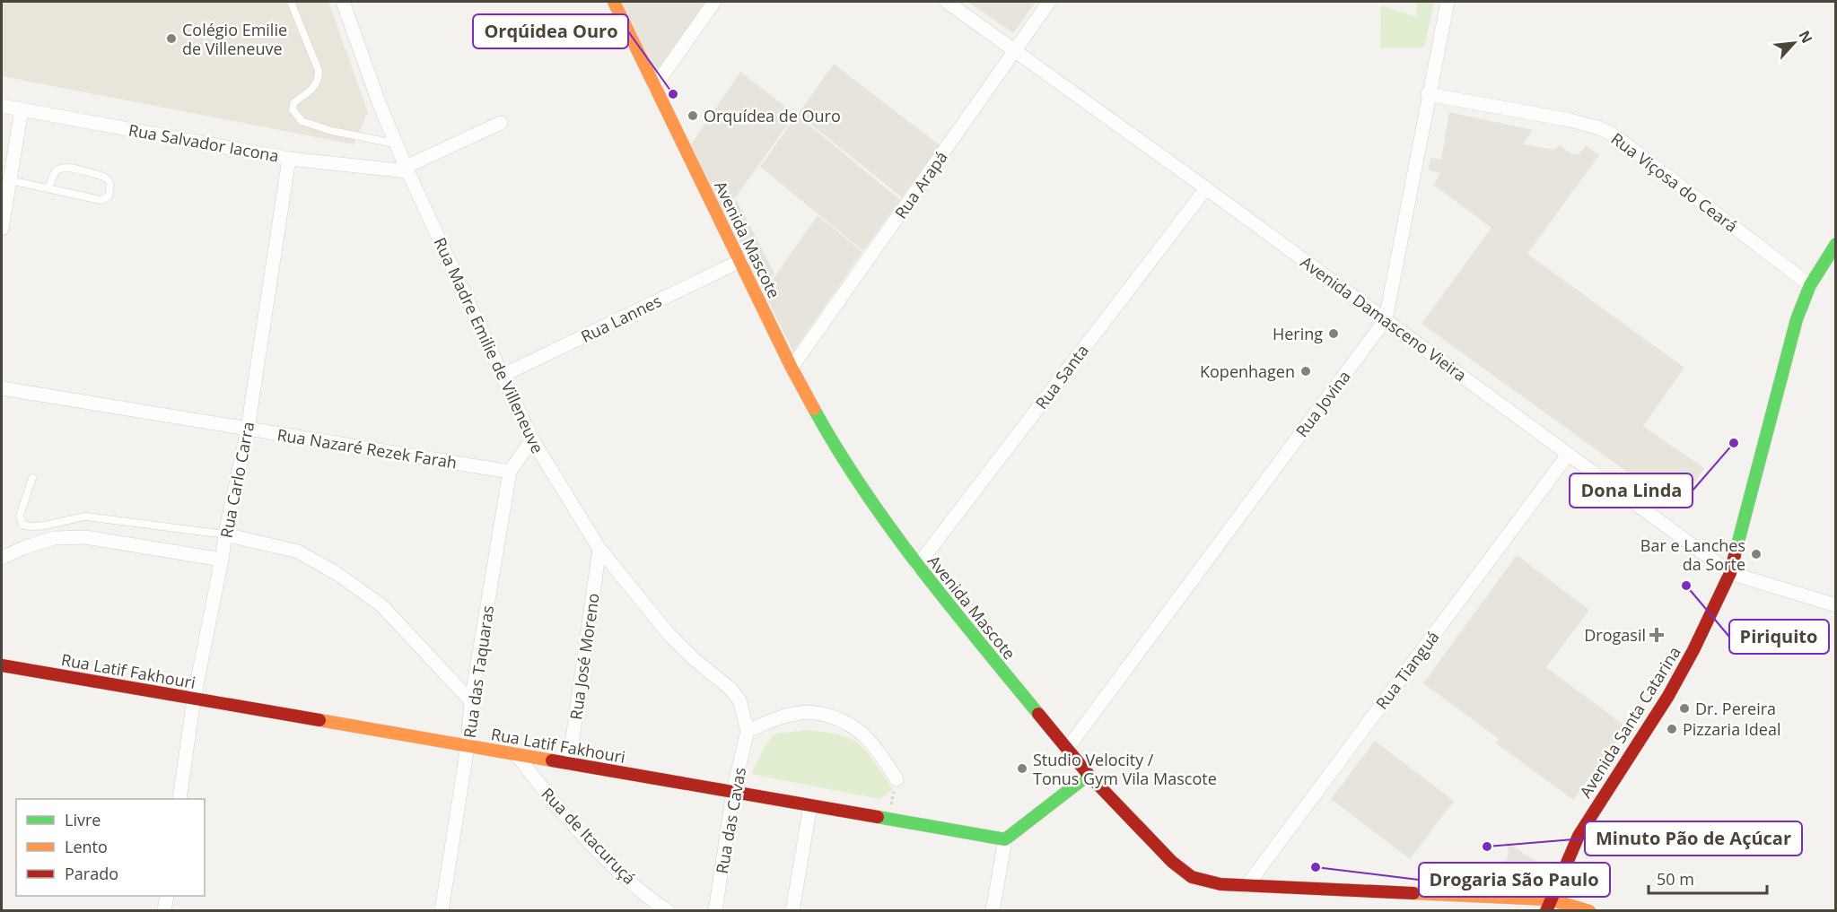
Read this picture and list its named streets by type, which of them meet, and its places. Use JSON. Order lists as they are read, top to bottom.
{
  "streets": {
    "street": [
      "Rua Salvador Iacona",
      "Rua Viçosa do Ceará",
      "Rua Arapá",
      "Avenida Mascote",
      "Rua Lannes",
      "Avenida Damasceno Vieira",
      "Rua Madre Emilie de Villeneuve",
      "Rua Santa",
      "Rua Jovina",
      "Rua Nazaré Rezek Farah",
      "Rua Carlo Carra",
      "Rua José Moreno",
      "Rua Tianguá",
      "Rua Latif Fakhouri",
      "Rua das Taquaras",
      "Avenida Santa Catarina",
      "Rua das Cavas",
      "Rua de Itacuruçá"
    ]
  },
  "crossings": [
    ["Rua Salvador Iacona", "Rua Madre Emilie de Villeneuve"],
    ["Rua Salvador Iacona", "Rua Carlo Carra"],
    ["Rua Viçosa do Ceará", "Rua Jovina"],
    ["Rua Viçosa do Ceará", "Avenida Santa Catarina"],
    ["Rua Arapá", "Avenida Mascote"],
    ["Rua Arapá", "Avenida Damasceno Vieira"],
    ["Avenida Mascote", "Rua Lannes"],
    ["Avenida Mascote", "Rua Santa"],
    ["Avenida Mascote", "Rua Jovina"],
    ["Avenida Mascote", "Rua Tianguá"],
    ["Avenida Mascote", "Avenida Santa Catarina"],
    ["Rua Lannes", "Rua Madre Emilie de Villeneuve"],
    ["Avenida Damasceno Vieira", "Rua Santa"],
    ["Avenida Damasceno Vieira", "Rua Jovina"],
    ["Avenida Damasceno Vieira", "Rua Tianguá"],
    ["Avenida Damasceno Vieira", "Avenida Santa Catarina"],
    ["Rua Madre Emilie de Villeneuve", "Rua José Moreno"],
    ["Rua Madre Emilie de Villeneuve", "Rua das Taquaras"],
    ["Rua Madre Emilie de Villeneuve", "Rua das Cavas"],
    ["Rua Nazaré Rezek Farah", "Rua Carlo Carra"],
    ["Rua Nazaré Rezek Farah", "Rua das Taquaras"],
    ["Rua Carlo Carra", "Rua Latif Fakhouri"],
    ["Rua José Moreno", "Rua Latif Fakhouri"],
    ["Rua Latif Fakhouri", "Rua das Taquaras"],
    ["Rua Latif Fakhouri", "Rua das Cavas"],
    ["Rua Latif Fakhouri", "Rua de Itacuruçá"]
  ],
  "places": {
    "other": [
      "Colégio Emilie de Villeneuve",
      "Orqúidea Ouro",
      "Orquídea de Ouro",
      "Hering",
      "Kopenhagen",
      "Dona Linda",
      "Bar e Lanches da Sorte",
      "Piriquito",
      "Dr. Pereira",
      "Pizzaria Ideal",
      "Studio Velocity / Tonus Gym Vila Mascote",
      "Minuto Pão de Açúcar",
      "Drogaria São Paulo"
    ],
    "health": ["Drogasil"]
  },
  "legend": ["Livre", "Lento", "Parado"],
  "scale_bar": "50 m",
  "north": "top right"
}
